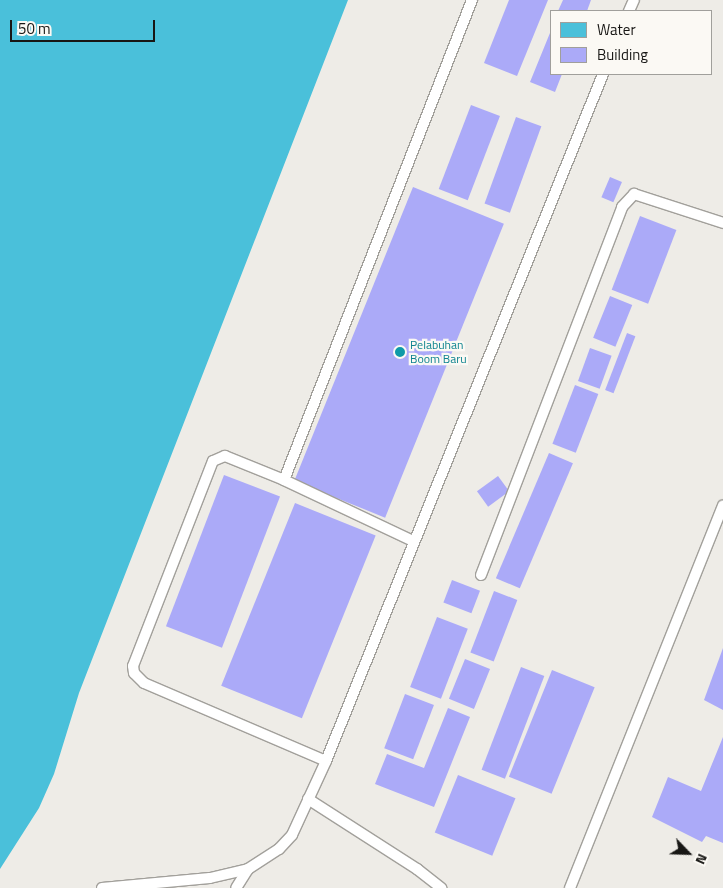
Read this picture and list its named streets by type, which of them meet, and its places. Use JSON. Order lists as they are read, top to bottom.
{
  "places": ["Pelabuhan Boom Baru"],
  "legend": ["Water", "Building"],
  "scale_bar": "50 m",
  "north": "bottom right"
}
